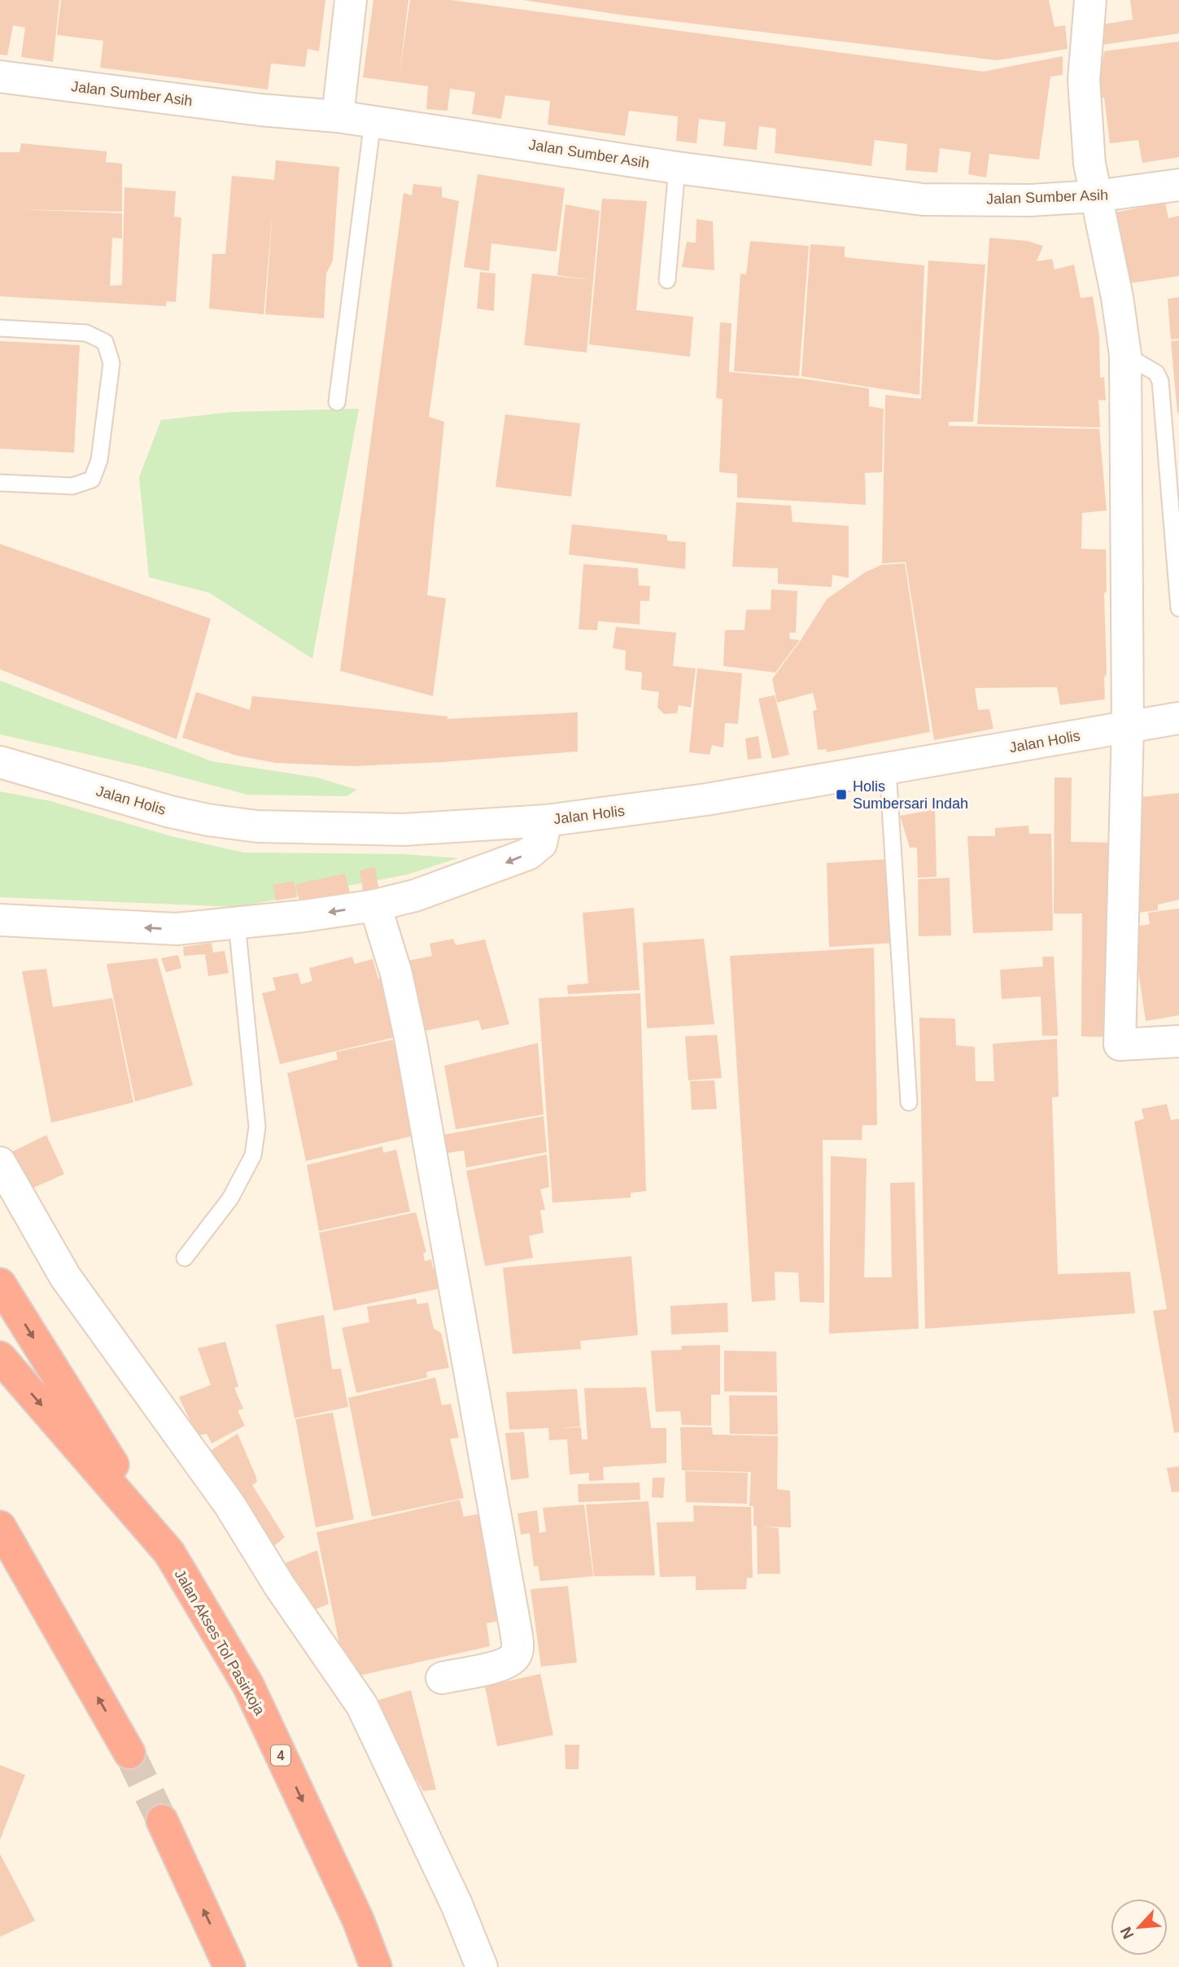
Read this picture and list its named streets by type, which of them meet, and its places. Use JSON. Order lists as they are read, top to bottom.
{
  "streets": {
    "highway": ["Jalan Akses Tol Pasirkoja", "4"],
    "street": ["Jalan Sumber Asih", "Jalan Holis"]
  },
  "places": {
    "transit": ["Holis Sumbersari Indah"]
  },
  "north": "bottom left"
}
